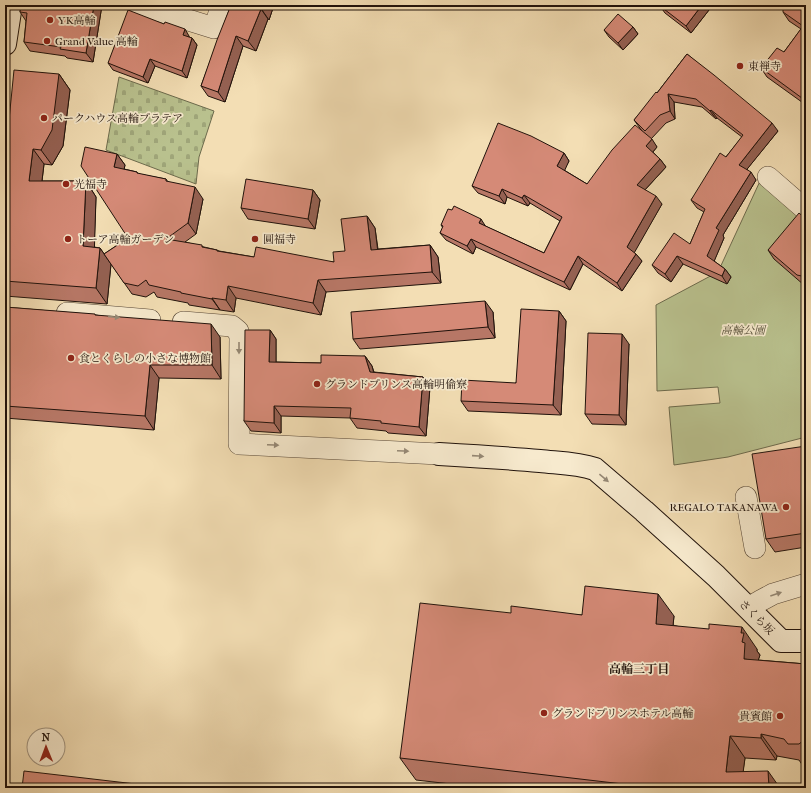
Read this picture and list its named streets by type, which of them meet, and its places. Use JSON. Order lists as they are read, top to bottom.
{
  "streets": {
    "street": ["さくら坂"]
  },
  "one_way": ["さくら坂"],
  "districts": ["高輪三丁目"],
  "parks": ["高輪公園"],
  "places": [
    "YK高輪",
    "Grand Value 高輪",
    "東禅寺",
    "パークハウス高輪プラテア",
    "光福寺",
    "トーア高輪ガーデン",
    "圓福寺",
    "食とくらしの小さな博物館",
    "グランドプリンス高輪明倫寮",
    "REGALO TAKANAWA",
    "グランドプリンスホテル高輪",
    "貴賓館"
  ],
  "north": "top"
}
